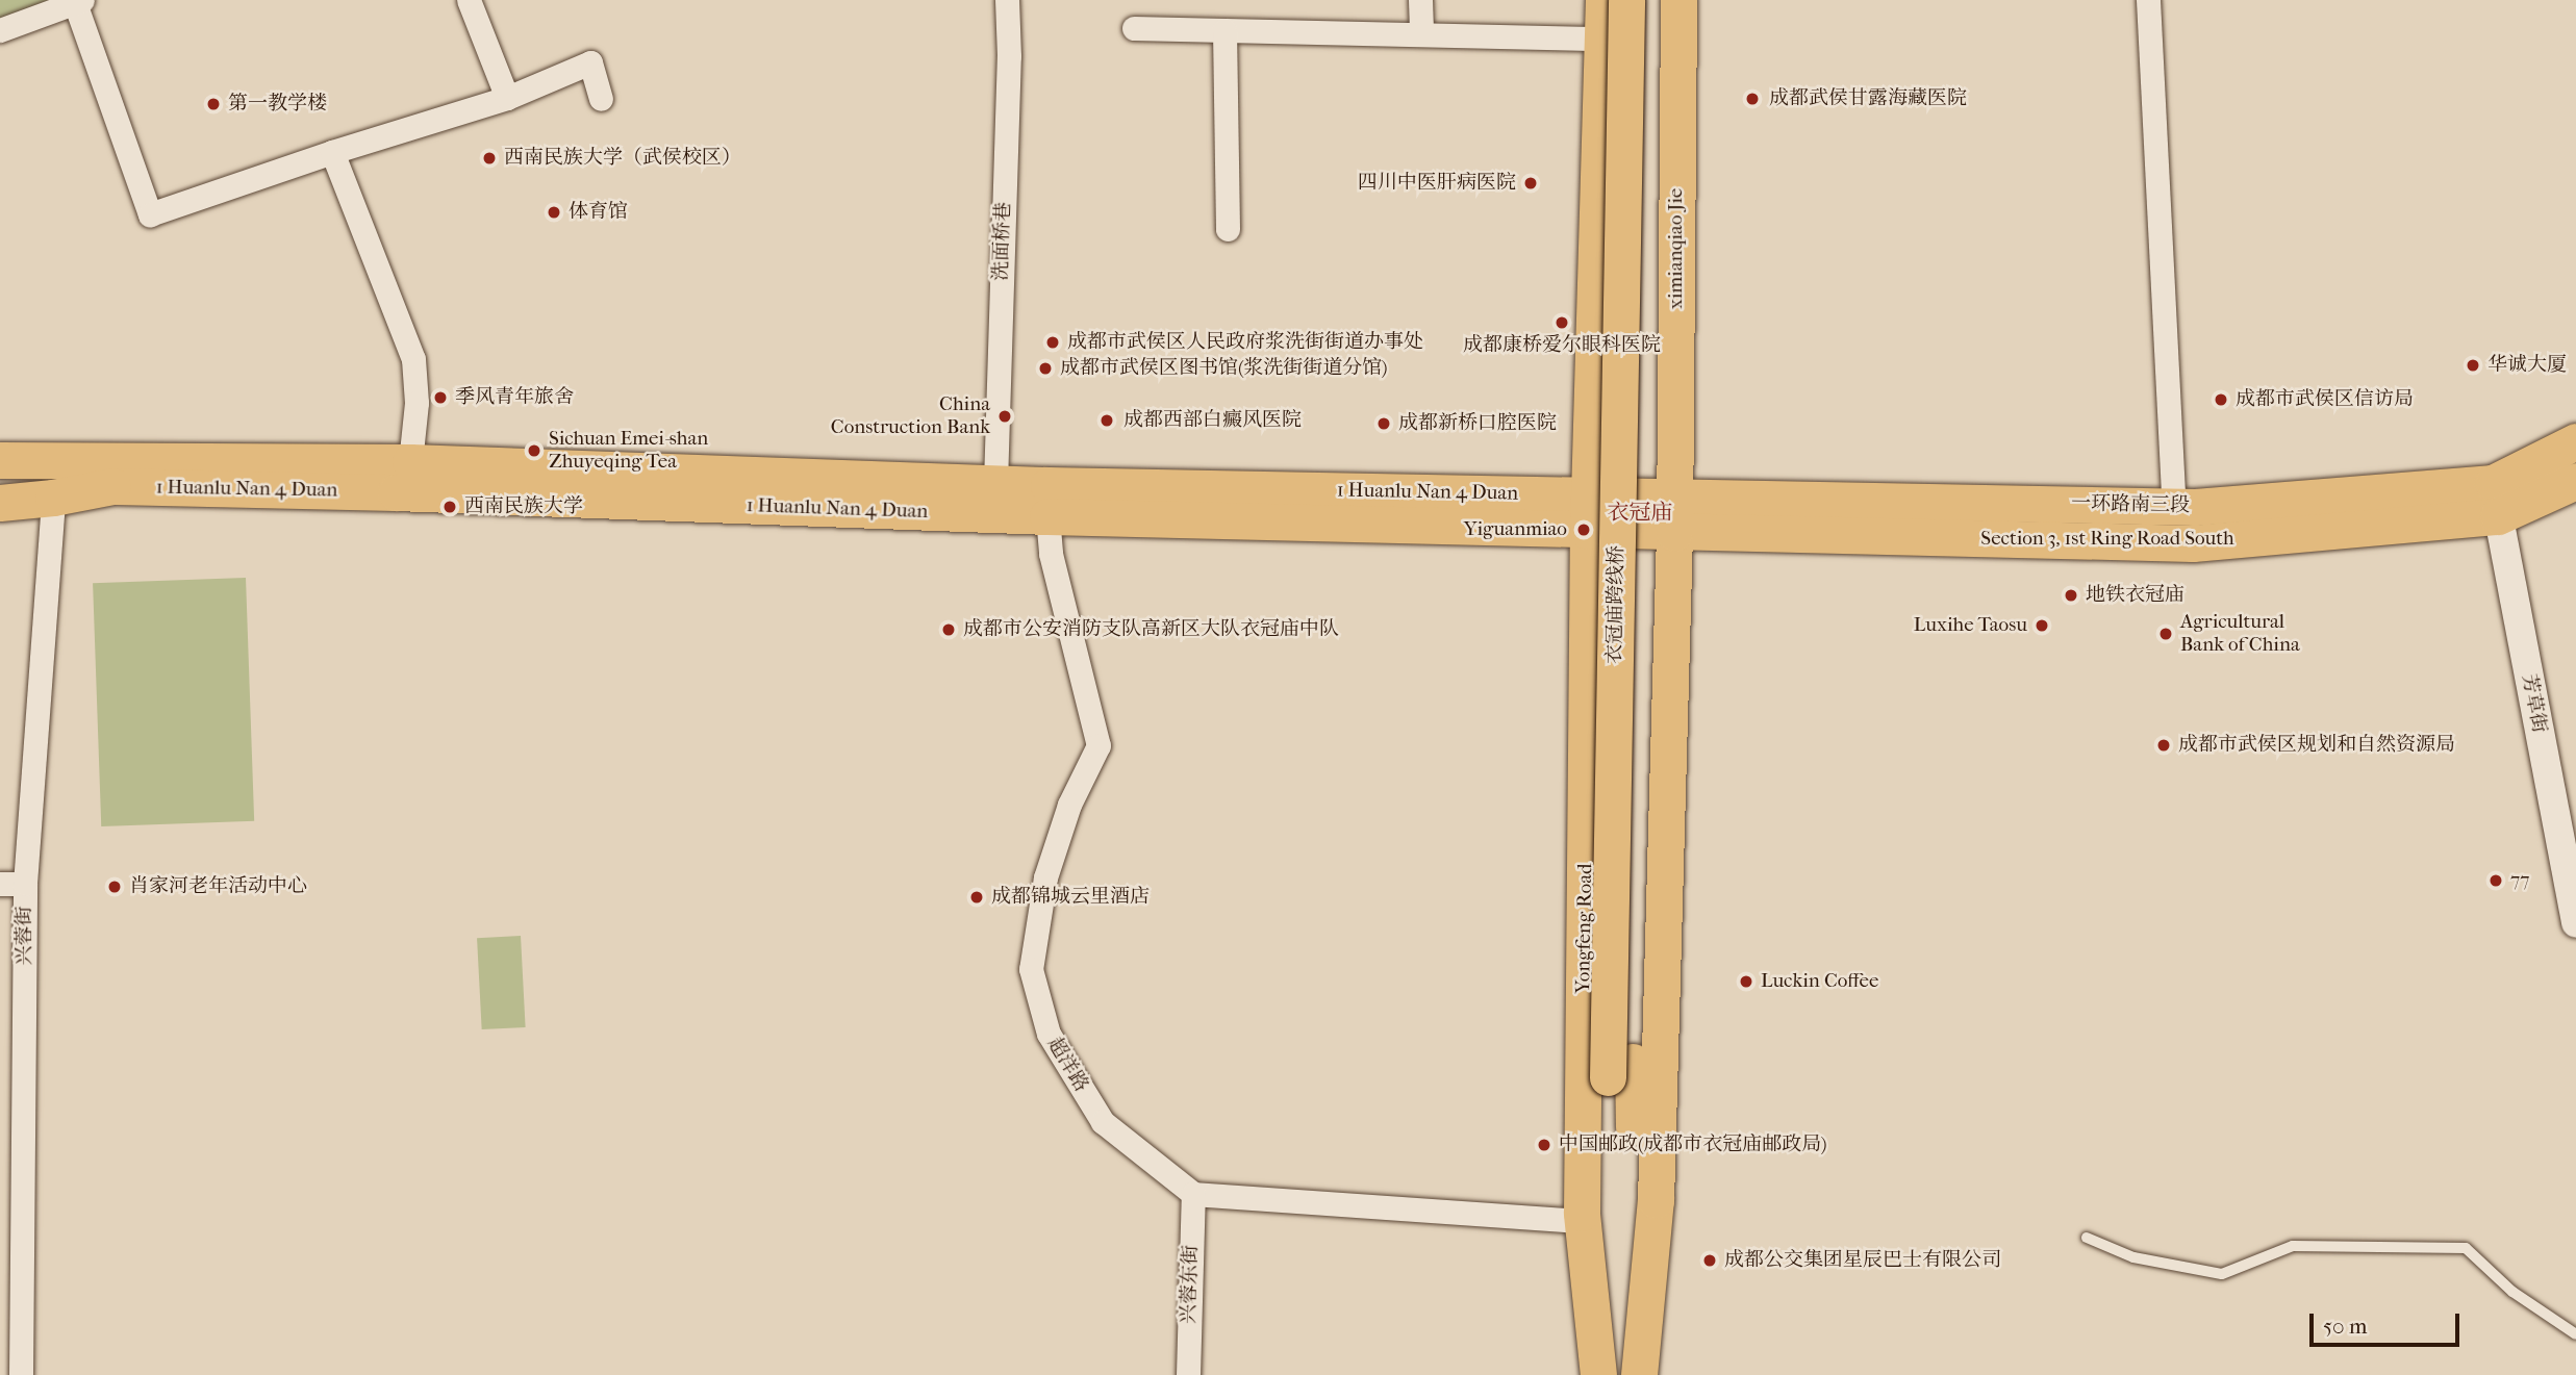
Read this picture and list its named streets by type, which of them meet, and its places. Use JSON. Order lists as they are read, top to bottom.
{
  "streets": {
    "main road": [
      "ximianqiao Jie",
      "1 Huanlu Nan 4 Duan",
      "一环路南三段",
      "Section 3, 1st Ring Road South",
      "衣冠庙跨线桥",
      "Yongfeng Road"
    ],
    "street": [
      "洗面桥巷",
      "芳草街",
      "兴蓉街",
      "超洋路",
      "兴蓉东街"
    ]
  },
  "crossings": [
    ["洗面桥巷", "1 Huanlu Nan 4 Duan"],
    ["ximianqiao Jie", "1 Huanlu Nan 4 Duan"],
    ["ximianqiao Jie", "一环路南三段"],
    ["1 Huanlu Nan 4 Duan", "一环路南三段"],
    ["1 Huanlu Nan 4 Duan", "Section 3, 1st Ring Road South"],
    ["1 Huanlu Nan 4 Duan", "Yongfeng Road"],
    ["1 Huanlu Nan 4 Duan", "超洋路"],
    ["一环路南三段", "Section 3, 1st Ring Road South"],
    ["一环路南三段", "芳草街"],
    ["Section 3, 1st Ring Road South", "芳草街"],
    ["衣冠庙跨线桥", "Yongfeng Road"],
    ["超洋路", "兴蓉东街"]
  ],
  "districts": ["衣冠庙"],
  "places": [
    "成都武侯甘露海藏医院",
    "第一教学楼",
    "西南民族大学（武侯校区）",
    "四川中医肝病医院",
    "体育馆",
    "成都康桥爱尔眼科医院",
    "成都市武侯区人民政府浆洗街街道办事处",
    "华诚大厦",
    "成都市武侯区图书馆(浆洗街街道分馆)",
    "季风青年旅舍",
    "成都市武侯区信访局",
    "China Construction Bank",
    "成都西部白癜风医院",
    "成都新桥口腔医院",
    "Sichuan Emei-shan Zhuyeqing Tea",
    "西南民族大学",
    "Yiguanmiao",
    "地铁衣冠庙",
    "Luxihe Taosu",
    "成都市公安消防支队高新区大队衣冠庙中队",
    "Agricultural Bank of China",
    "成都市武侯区规划和自然资源局",
    "77",
    "肖家河老年活动中心",
    "成都锦城云里酒店",
    "Luckin Coffee",
    "中国邮政(成都市衣冠庙邮政局)",
    "成都公交集团星辰巴士有限公司"
  ],
  "scale_bar": "50 m"
}
